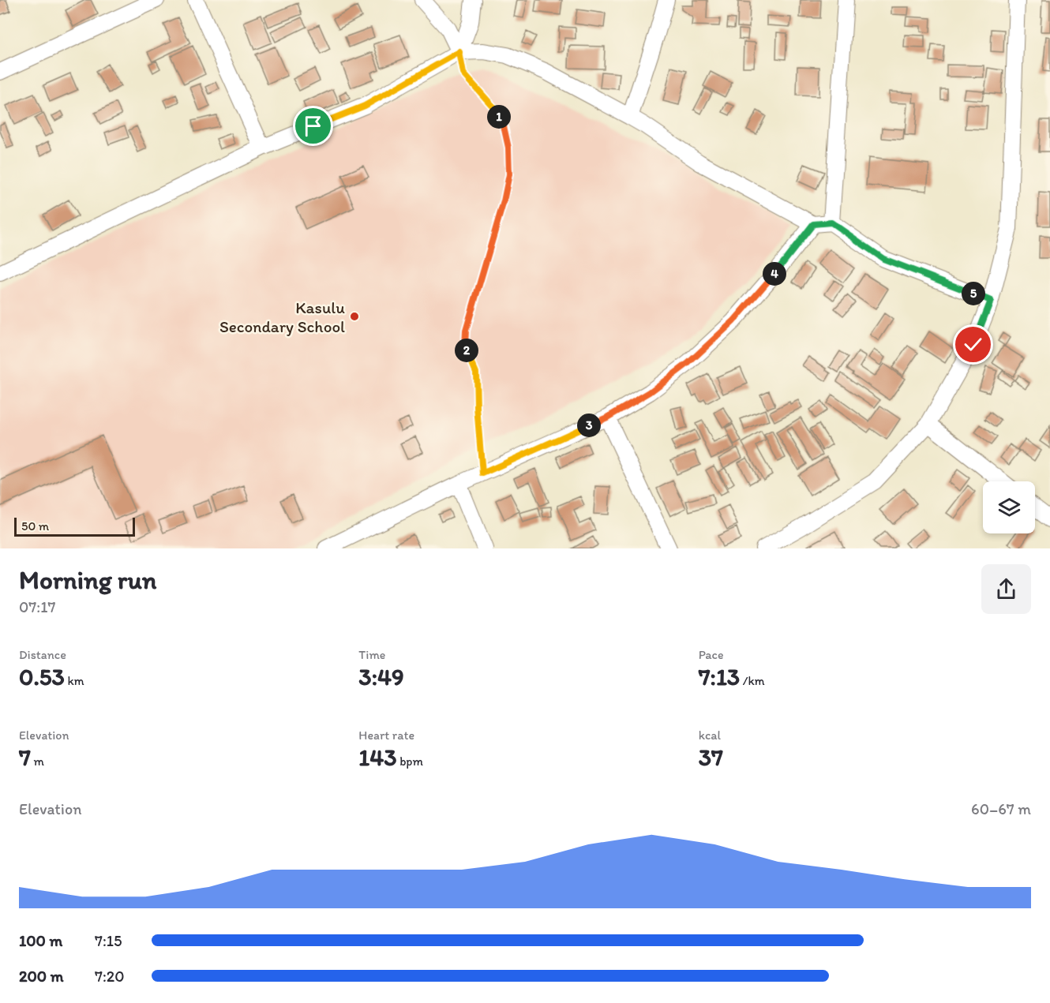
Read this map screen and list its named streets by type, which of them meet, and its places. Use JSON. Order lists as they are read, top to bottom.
{
  "places": ["Kasulu Secondary School"],
  "scale_bar": "50 m",
  "page": {
    "pins": [
      "1",
      "4",
      "5",
      "2",
      "3"
    ],
    "scale": "50 m",
    "heading": ["Morning run", "07:17"],
    "stats": [
      ["Distance", "0.53 km"],
      ["Time", "3:49"],
      ["Pace", "7:13 /km"],
      ["Elevation", "7 m"],
      ["Heart rate", "143 bpm"],
      ["kcal", "37"]
    ],
    "chart": ["Elevation", "60–67 m"],
    "list": [
      {
        "name": "100 m",
        "note": "7:15"
      },
      {
        "name": "200 m",
        "note": "7:20"
      }
    ]
  }
}
